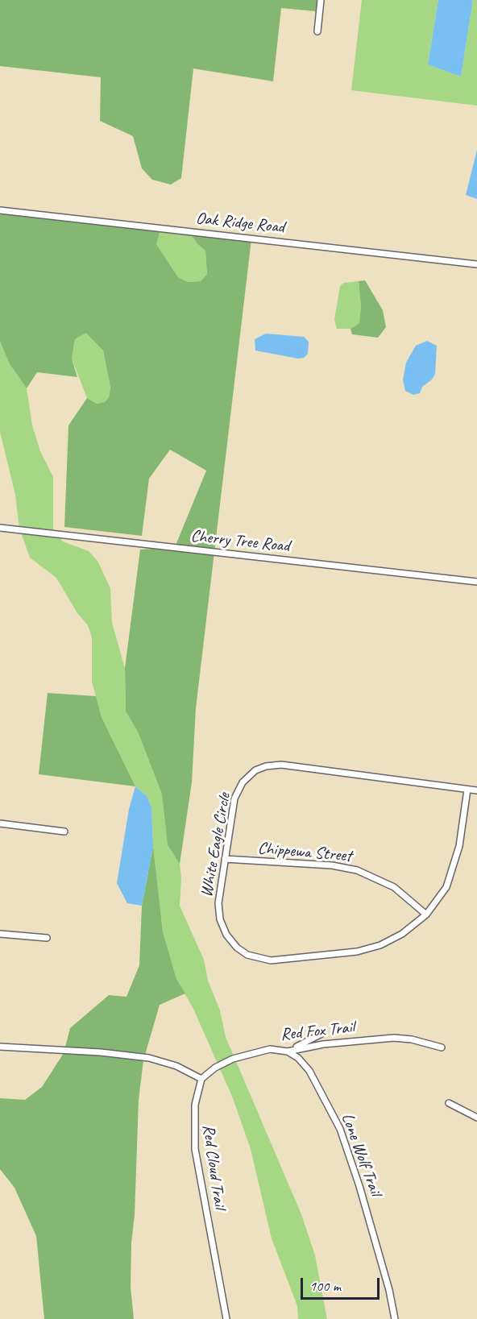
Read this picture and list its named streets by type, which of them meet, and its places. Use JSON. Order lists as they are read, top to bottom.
{
  "streets": {
    "street": [
      "Oak Ridge Road",
      "Cherry Tree Road",
      "White Eagle Circle",
      "Chippewa Street",
      "Red Fox Trail",
      "Lone Wolf Trail",
      "Red Cloud Trail"
    ]
  },
  "crossings": [
    ["White Eagle Circle", "Chippewa Street"],
    ["Red Fox Trail", "Lone Wolf Trail"],
    ["Red Fox Trail", "Red Cloud Trail"]
  ],
  "scale_bar": "100 m"
}
